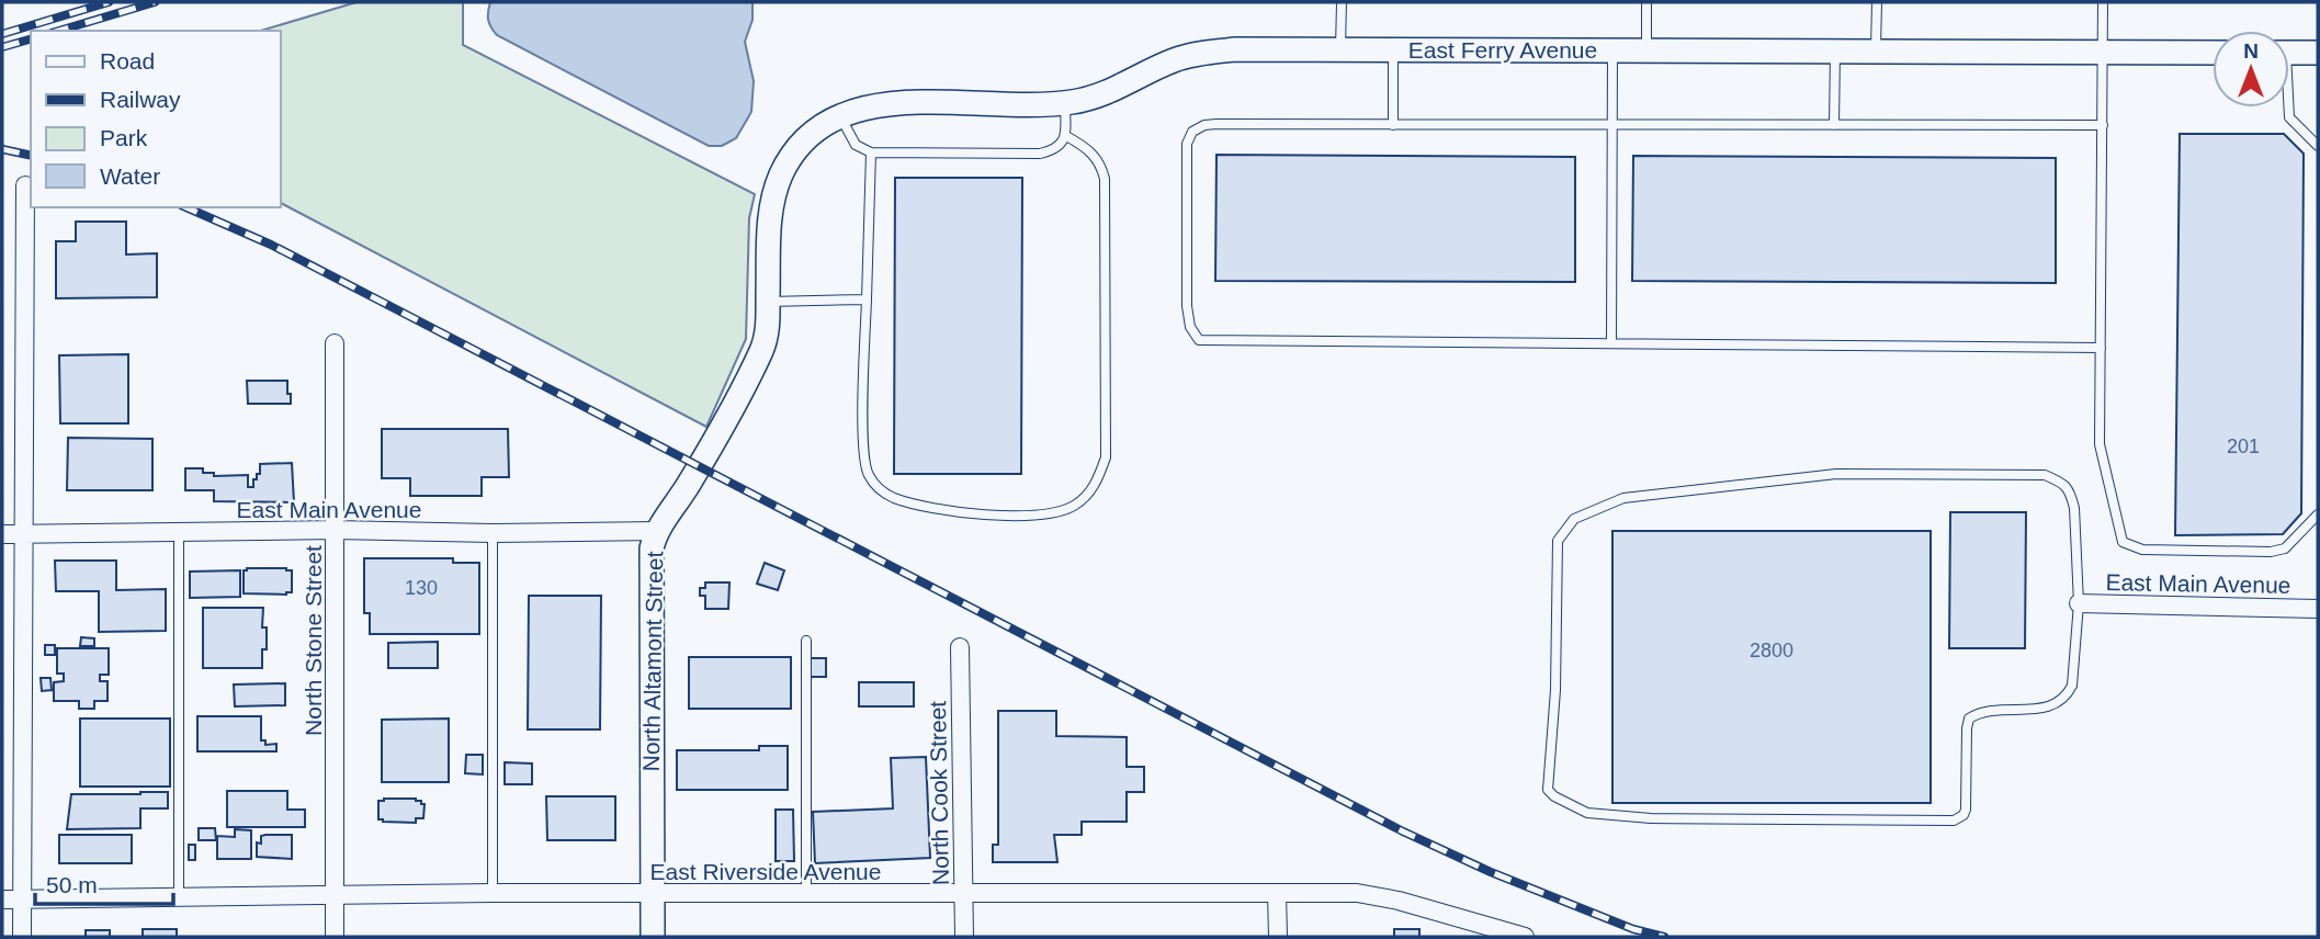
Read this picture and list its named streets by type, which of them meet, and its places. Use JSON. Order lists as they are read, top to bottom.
{
  "streets": {
    "street": [
      "East Ferry Avenue",
      "East Main Avenue",
      "North Stone Street",
      "North Altamont Street",
      "North Cook Street",
      "East Riverside Avenue"
    ]
  },
  "crossings": [
    ["East Ferry Avenue", "North Altamont Street"],
    ["East Main Avenue", "North Stone Street"],
    ["East Main Avenue", "North Altamont Street"],
    ["North Stone Street", "East Riverside Avenue"],
    ["North Altamont Street", "East Riverside Avenue"],
    ["North Cook Street", "East Riverside Avenue"]
  ],
  "house_numbers": ["201", "130", "2800"],
  "legend": [
    "Road",
    "Railway",
    "Park",
    "Water"
  ],
  "scale_bar": "50 m",
  "north": "top"
}
